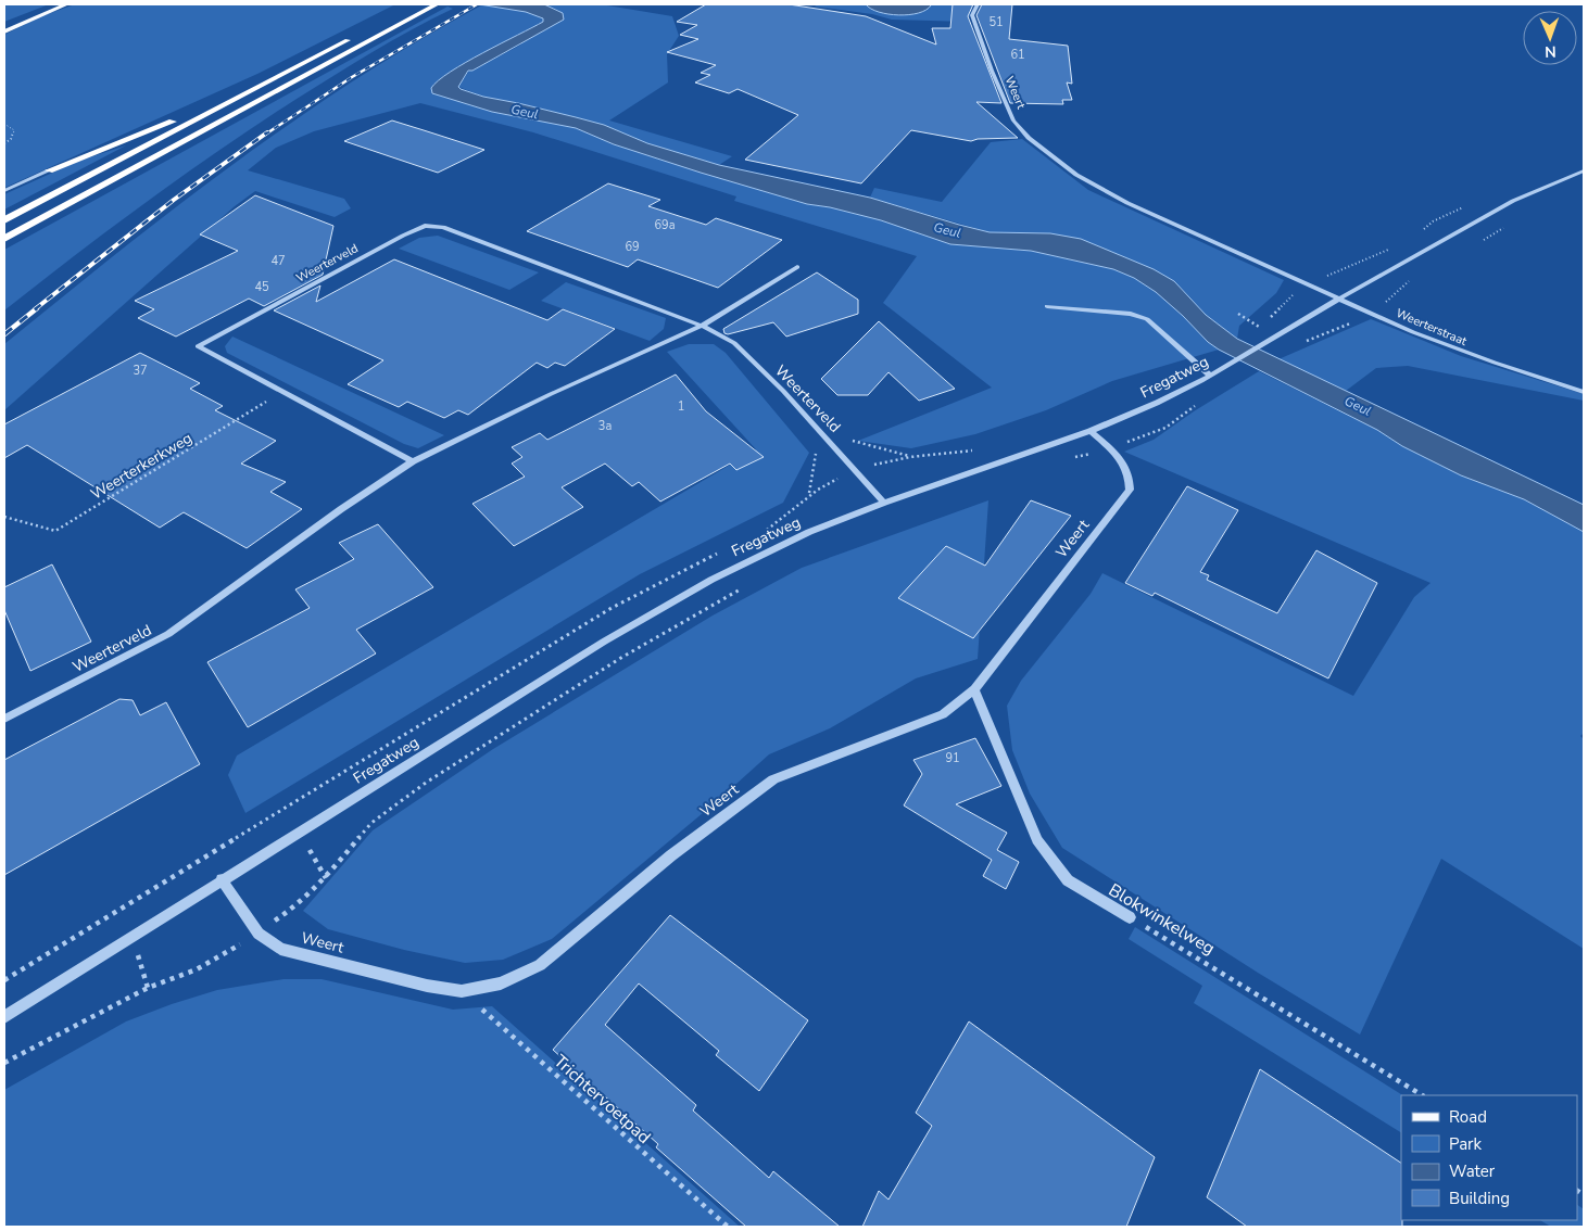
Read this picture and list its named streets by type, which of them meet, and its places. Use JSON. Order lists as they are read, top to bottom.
{
  "streets": {
    "street": [
      "Weert",
      "Weerterveld",
      "Weerterstraat",
      "Fregatweg",
      "Blokwinkelweg"
    ],
    "path": ["Weerterkerkweg", "Trichtervoetpad"]
  },
  "crossings": [
    ["Weert", "Weerterstraat"],
    ["Weert", "Fregatweg"],
    ["Weert", "Blokwinkelweg"],
    ["Weert", "Trichtervoetpad"],
    ["Weerterveld", "Fregatweg"],
    ["Weerterveld", "Weerterkerkweg"],
    ["Weerterstraat", "Fregatweg"]
  ],
  "water": ["Geul"],
  "house_numbers": [
    "51",
    "61",
    "69a",
    "69",
    "47",
    "45",
    "37",
    "1",
    "3a",
    "91"
  ],
  "legend": [
    "Road",
    "Park",
    "Water",
    "Building"
  ],
  "north": "bottom"
}
